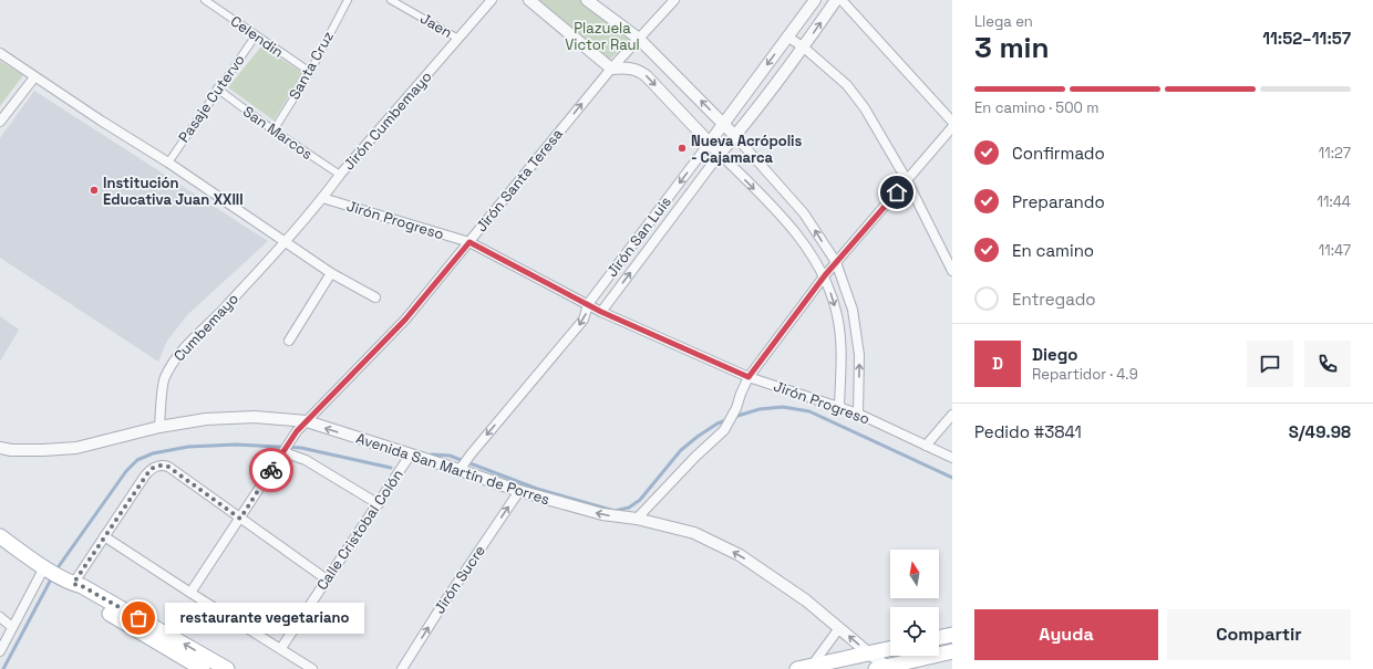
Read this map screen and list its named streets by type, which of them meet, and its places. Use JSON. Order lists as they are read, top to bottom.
{
  "streets": {
    "street": [
      "Jaen",
      "Celendin",
      "Santa Cruz",
      "Pasaje Cutervo",
      "Jirón Cumbemayo",
      "San Marcos",
      "Jirón Santa Teresa",
      "Jirón Progreso",
      "Jirón San Luis",
      "Cumbemayo",
      "Avenida San Martín de Porres",
      "Calle Cristobal Colón",
      "Jirón Sucre"
    ]
  },
  "crossings": [
    ["Jaen", "Jirón Cumbemayo"],
    ["Celendin", "Santa Cruz"],
    ["Celendin", "Pasaje Cutervo"],
    ["Santa Cruz", "San Marcos"],
    ["Pasaje Cutervo", "San Marcos"],
    ["Jirón Cumbemayo", "San Marcos"],
    ["Jirón Cumbemayo", "Jirón Progreso"],
    ["Jirón Cumbemayo", "Cumbemayo"],
    ["Jirón Santa Teresa", "Jirón Progreso"],
    ["Jirón Santa Teresa", "Avenida San Martín de Porres"],
    ["Jirón Progreso", "Jirón San Luis"],
    ["Jirón San Luis", "Avenida San Martín de Porres"],
    ["Cumbemayo", "Avenida San Martín de Porres"],
    ["Avenida San Martín de Porres", "Calle Cristobal Colón"],
    ["Avenida San Martín de Porres", "Jirón Sucre"]
  ],
  "one_way": ["Avenida San Martín de Porres", "Jirón Sucre"],
  "parks": ["Plazuela Victor Raul"],
  "places": ["Nueva Acrópolis - Cajamarca", "Institución Educativa Juan XXIII", "restaurante vegetariano"],
  "north": "top",
  "page": {
    "heading": ["3 min", "Llega en", "11:52–11:57"],
    "panel": [
      "Diego",
      "Repartidor · 4.9",
      "Pedido #3841",
      "S/49.98"
    ],
    "bar": "En camino · 500 m",
    "list": [
      ["Confirmado", "11:27"],
      ["Preparando", "11:44"],
      ["En camino", "11:47"],
      "Entregado"
    ],
    "round": "D",
    "buttons": ["Ayuda", "Compartir"],
    "bubble": "restaurante vegetariano"
  }
}
